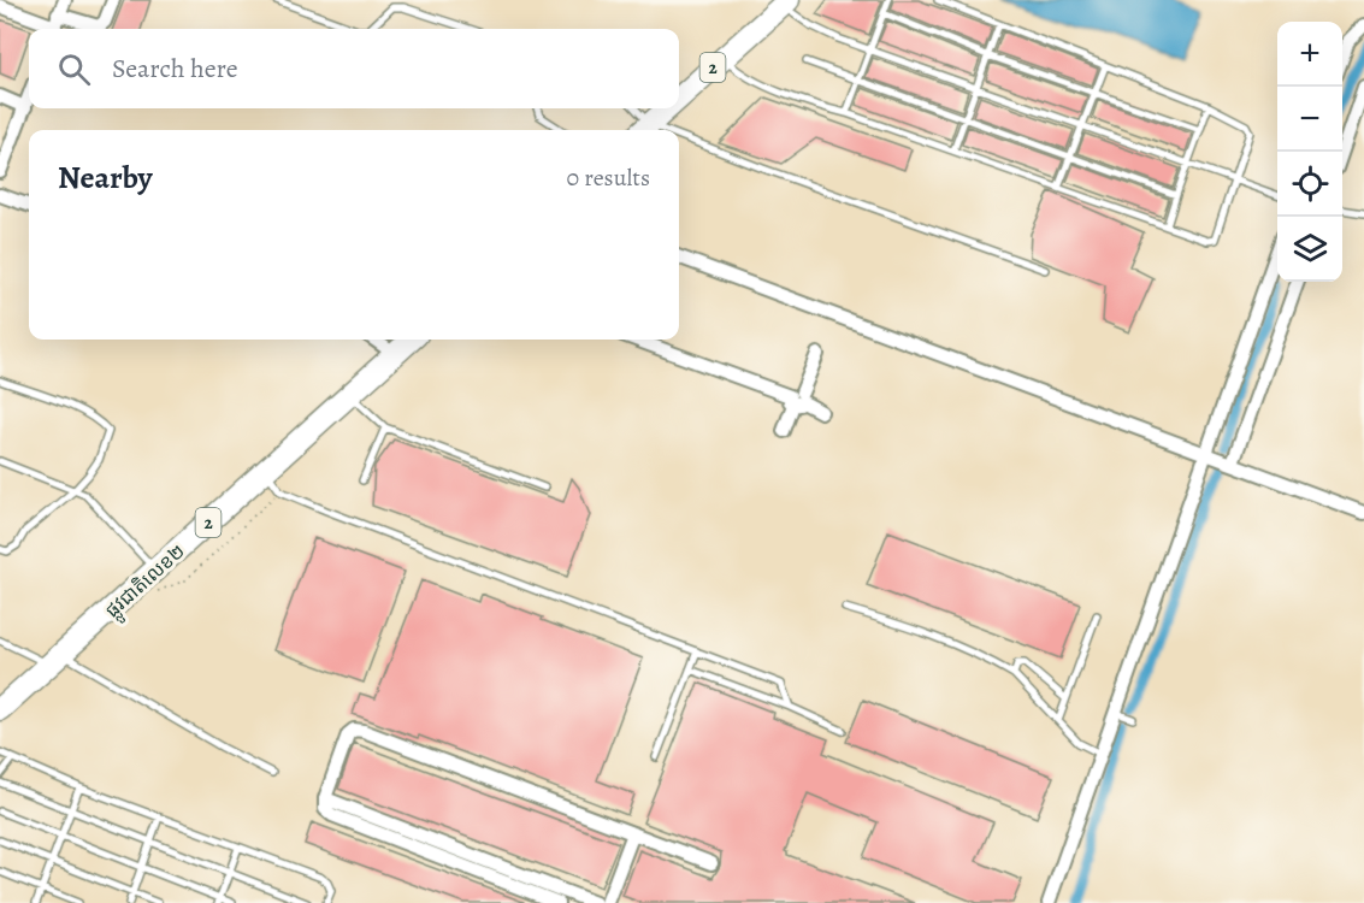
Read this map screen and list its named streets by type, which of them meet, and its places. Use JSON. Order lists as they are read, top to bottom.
{
  "streets": {
    "highway": ["2", "ផ្លូវជាតិលេខ២"]
  },
  "page": {
    "map_buttons": ["+", "−"],
    "search": "Search here",
    "heading": ["Nearby", "0 results"]
  }
}
